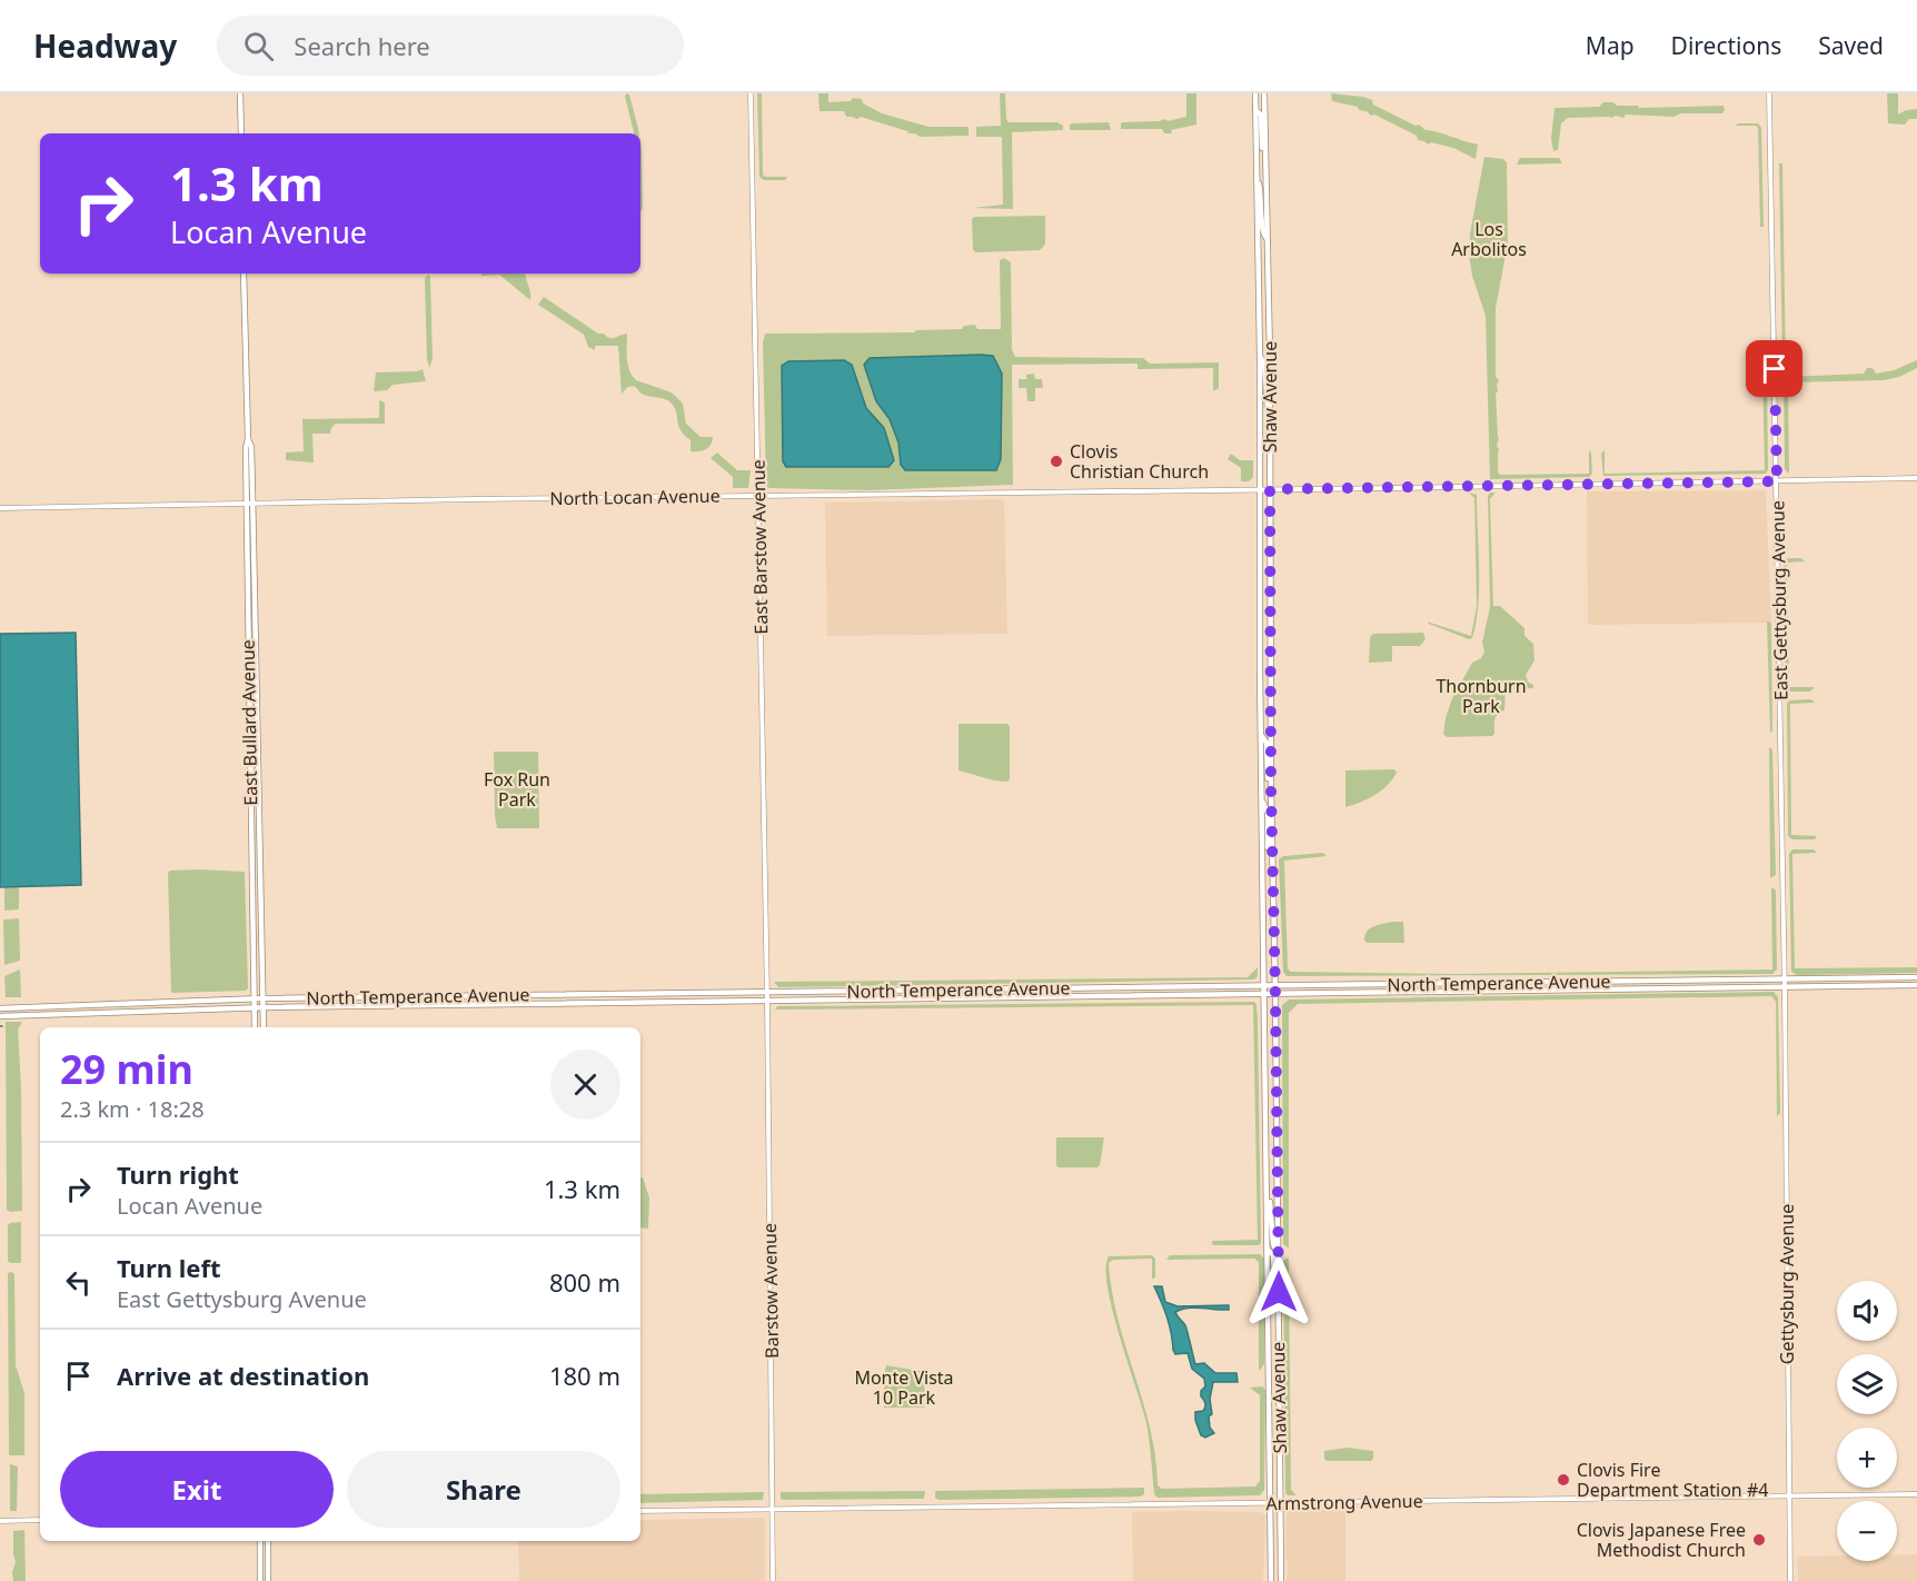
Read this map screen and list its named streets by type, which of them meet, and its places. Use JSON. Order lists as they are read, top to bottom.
{
  "streets": {
    "main road": ["Shaw Avenue", "East Bullard Avenue", "North Temperance Avenue"],
    "street": [
      "North Locan Avenue",
      "East Barstow Avenue",
      "East Gettysburg Avenue",
      "Gettysburg Avenue",
      "Barstow Avenue",
      "Armstrong Avenue"
    ]
  },
  "crossings": [
    ["Shaw Avenue", "North Locan Avenue"],
    ["Shaw Avenue", "North Temperance Avenue"],
    ["Shaw Avenue", "Armstrong Avenue"],
    ["North Locan Avenue", "East Barstow Avenue"],
    ["North Locan Avenue", "East Gettysburg Avenue"],
    ["North Locan Avenue", "East Bullard Avenue"],
    ["East Barstow Avenue", "North Temperance Avenue"],
    ["East Barstow Avenue", "Barstow Avenue"],
    ["East Gettysburg Avenue", "North Temperance Avenue"],
    ["East Gettysburg Avenue", "Gettysburg Avenue"],
    ["East Bullard Avenue", "North Temperance Avenue"],
    ["North Temperance Avenue", "Gettysburg Avenue"],
    ["North Temperance Avenue", "Barstow Avenue"],
    ["Gettysburg Avenue", "Armstrong Avenue"],
    ["Barstow Avenue", "Armstrong Avenue"]
  ],
  "parks": [
    "Los Arbolitos",
    "Thornburn Park",
    "Fox Run Park",
    "Monte Vista 10 Park"
  ],
  "places": ["Clovis Christian Church", "Clovis Fire Department Station #4", "Clovis Japanese Free Methodist Church"],
  "page": {
    "header": "Headway",
    "search": "Search here",
    "nav": ["Map", "Directions", "Saved"],
    "turn": ["1.3 km", "Locan Avenue"],
    "heading": ["29 min", "2.3 km · 18:28"],
    "list": [
      {
        "name": "Turn right",
        "note": "Locan Avenue",
        "value": "1.3 km"
      },
      {
        "name": "Turn left",
        "note": "East Gettysburg Avenue",
        "value": "800 m"
      },
      {
        "name": "Arrive at destination",
        "value": "180 m"
      }
    ],
    "map_buttons": ["+", "−"],
    "buttons": ["Exit", "Share"]
  }
}
